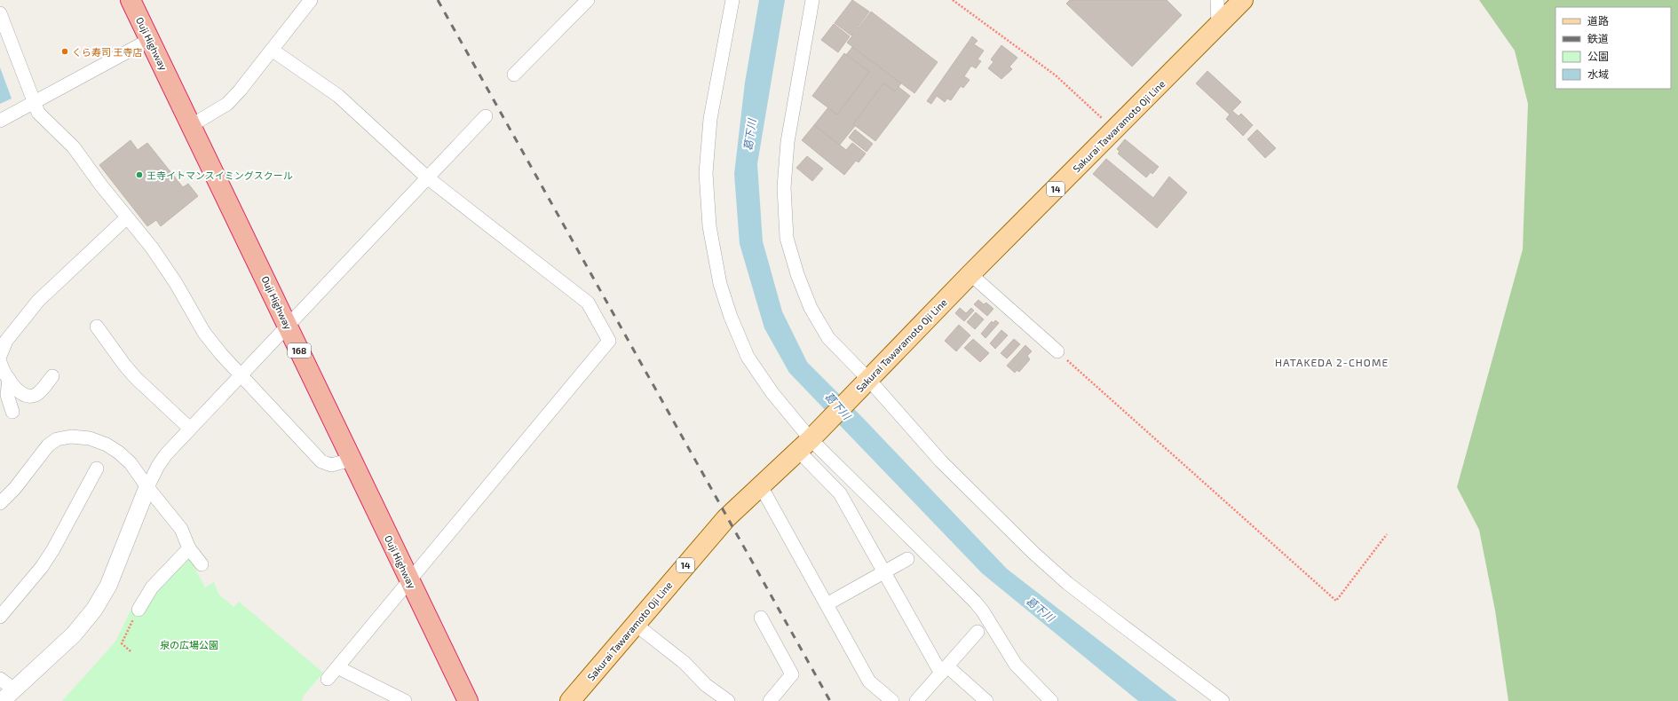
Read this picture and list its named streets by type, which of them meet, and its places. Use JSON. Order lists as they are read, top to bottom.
{
  "streets": {
    "highway": ["Ouji Highway", "168"],
    "main road": ["Sakurai Tawaramoto Oji Line", "14"]
  },
  "districts": ["HATAKEDA 2-CHOME"],
  "water": ["葛下川"],
  "parks": ["泉の広場公園"],
  "places": ["くら寿司 王寺店", "王寺イトマンスイミングスクール"],
  "legend": [
    "道路",
    "鉄道",
    "公園",
    "水域"
  ]
}
